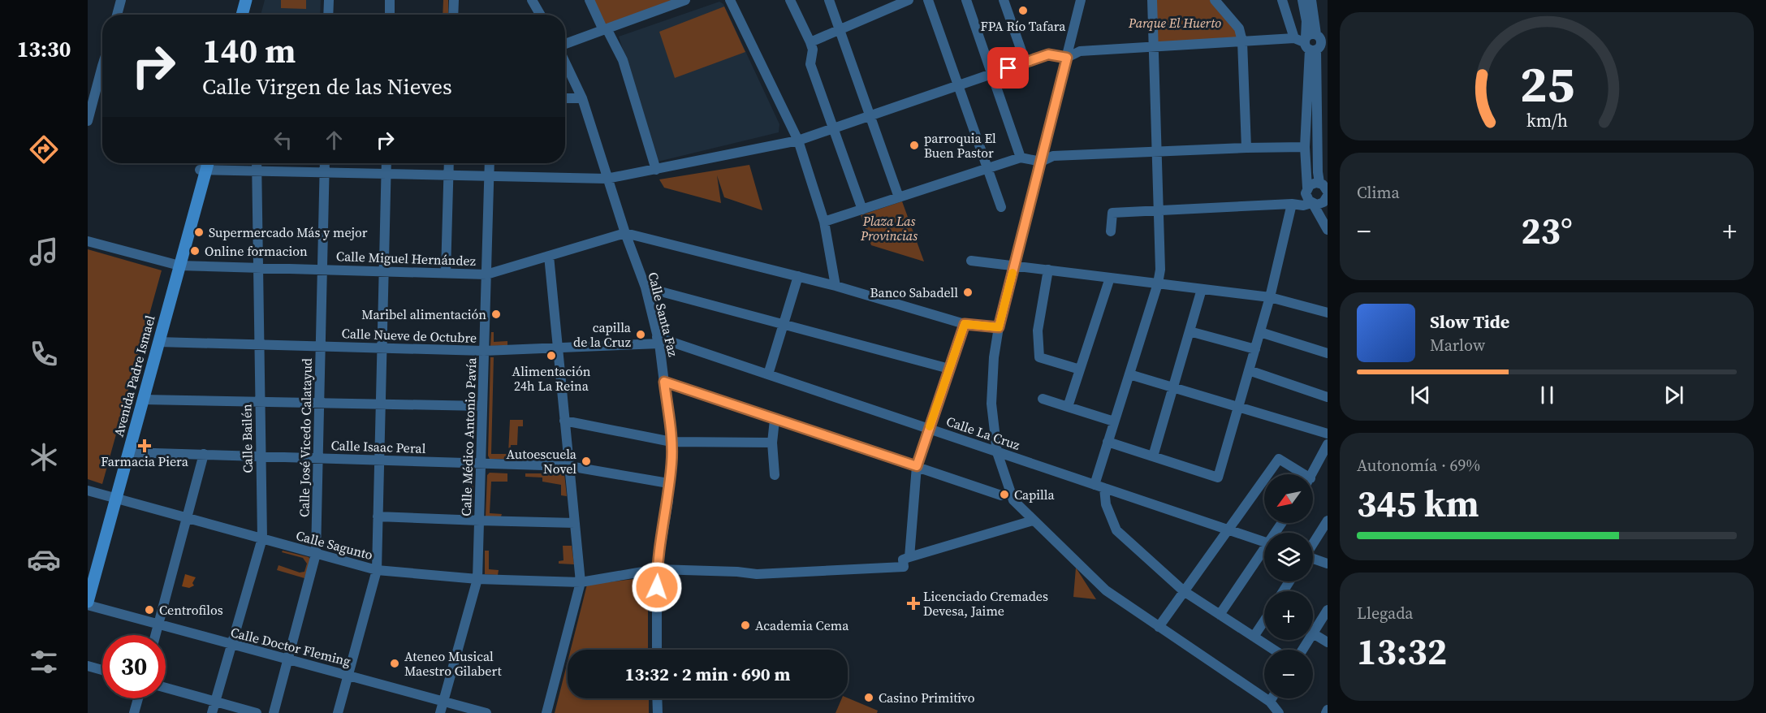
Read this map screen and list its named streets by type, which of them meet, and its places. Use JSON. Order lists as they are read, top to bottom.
{
  "streets": {
    "main road": ["Avenida Padre Ismael"],
    "street": [
      "Calle Miguel Hernández",
      "Calle Santa Faz",
      "Calle Nueve de Octubre",
      "Calle La Cruz",
      "Calle Médico Antonio Pavía",
      "Calle José Vicedo Calatayud",
      "Calle Bailén",
      "Calle Isaac Peral",
      "Calle Sagunto",
      "Calle Doctor Fleming"
    ]
  },
  "crossings": [
    ["Calle Miguel Hernández", "Calle Santa Faz"],
    ["Calle Miguel Hernández", "Avenida Padre Ismael"],
    ["Calle Miguel Hernández", "Calle Médico Antonio Pavía"],
    ["Calle Miguel Hernández", "Calle José Vicedo Calatayud"],
    ["Calle Miguel Hernández", "Calle Bailén"],
    ["Calle Santa Faz", "Calle Nueve de Octubre"],
    ["Calle Santa Faz", "Calle La Cruz"],
    ["Calle Santa Faz", "Calle Isaac Peral"],
    ["Calle Santa Faz", "Calle Sagunto"],
    ["Calle Nueve de Octubre", "Avenida Padre Ismael"],
    ["Calle Nueve de Octubre", "Calle La Cruz"],
    ["Calle Nueve de Octubre", "Calle Médico Antonio Pavía"],
    ["Calle Nueve de Octubre", "Calle José Vicedo Calatayud"],
    ["Calle Nueve de Octubre", "Calle Bailén"],
    ["Avenida Padre Ismael", "Calle Isaac Peral"],
    ["Avenida Padre Ismael", "Calle Sagunto"],
    ["Avenida Padre Ismael", "Calle Doctor Fleming"],
    ["Calle Médico Antonio Pavía", "Calle Isaac Peral"],
    ["Calle Médico Antonio Pavía", "Calle Sagunto"],
    ["Calle Médico Antonio Pavía", "Calle Doctor Fleming"],
    ["Calle José Vicedo Calatayud", "Calle Isaac Peral"],
    ["Calle José Vicedo Calatayud", "Calle Sagunto"],
    ["Calle José Vicedo Calatayud", "Calle Doctor Fleming"],
    ["Calle Bailén", "Calle Isaac Peral"],
    ["Calle Bailén", "Calle Sagunto"],
    ["Calle Bailén", "Calle Doctor Fleming"]
  ],
  "parks": ["Parque El Huerto", "Plaza Las Provincias"],
  "places": {
    "other": [
      "FPA Río Tafara",
      "parroquia El Buen Pastor",
      "Supermercado Más y mejor",
      "Online formacion",
      "Banco Sabadell",
      "Maribel alimentación",
      "capilla de la Cruz",
      "Alimentación 24h La Reina",
      "Autoescuela Novel",
      "Capilla",
      "Centrofilos",
      "Academia Cema",
      "Ateneo Musical Maestro Gilabert",
      "Casino Primitivo"
    ],
    "health": ["Farmacia Piera", "Licenciado Cremades Devesa, Jaime"]
  },
  "north": "bottom left",
  "page": {
    "tabs": "13:30",
    "turn": ["140 m", "Calle Virgen de las Nieves"],
    "tile": [
      "Clima",
      ["Autonomía · 69%", "345 km"],
      ["Llegada", "13:32"]
    ],
    "heat": ["−", "23°", "+"],
    "song": ["Slow Tide", "Marlow"],
    "map_buttons": ["+", "−"],
    "limit": "30",
    "trip": "13:32 · 2 min · 690 m",
    "gauge": ["25", "km/h"]
  }
}
